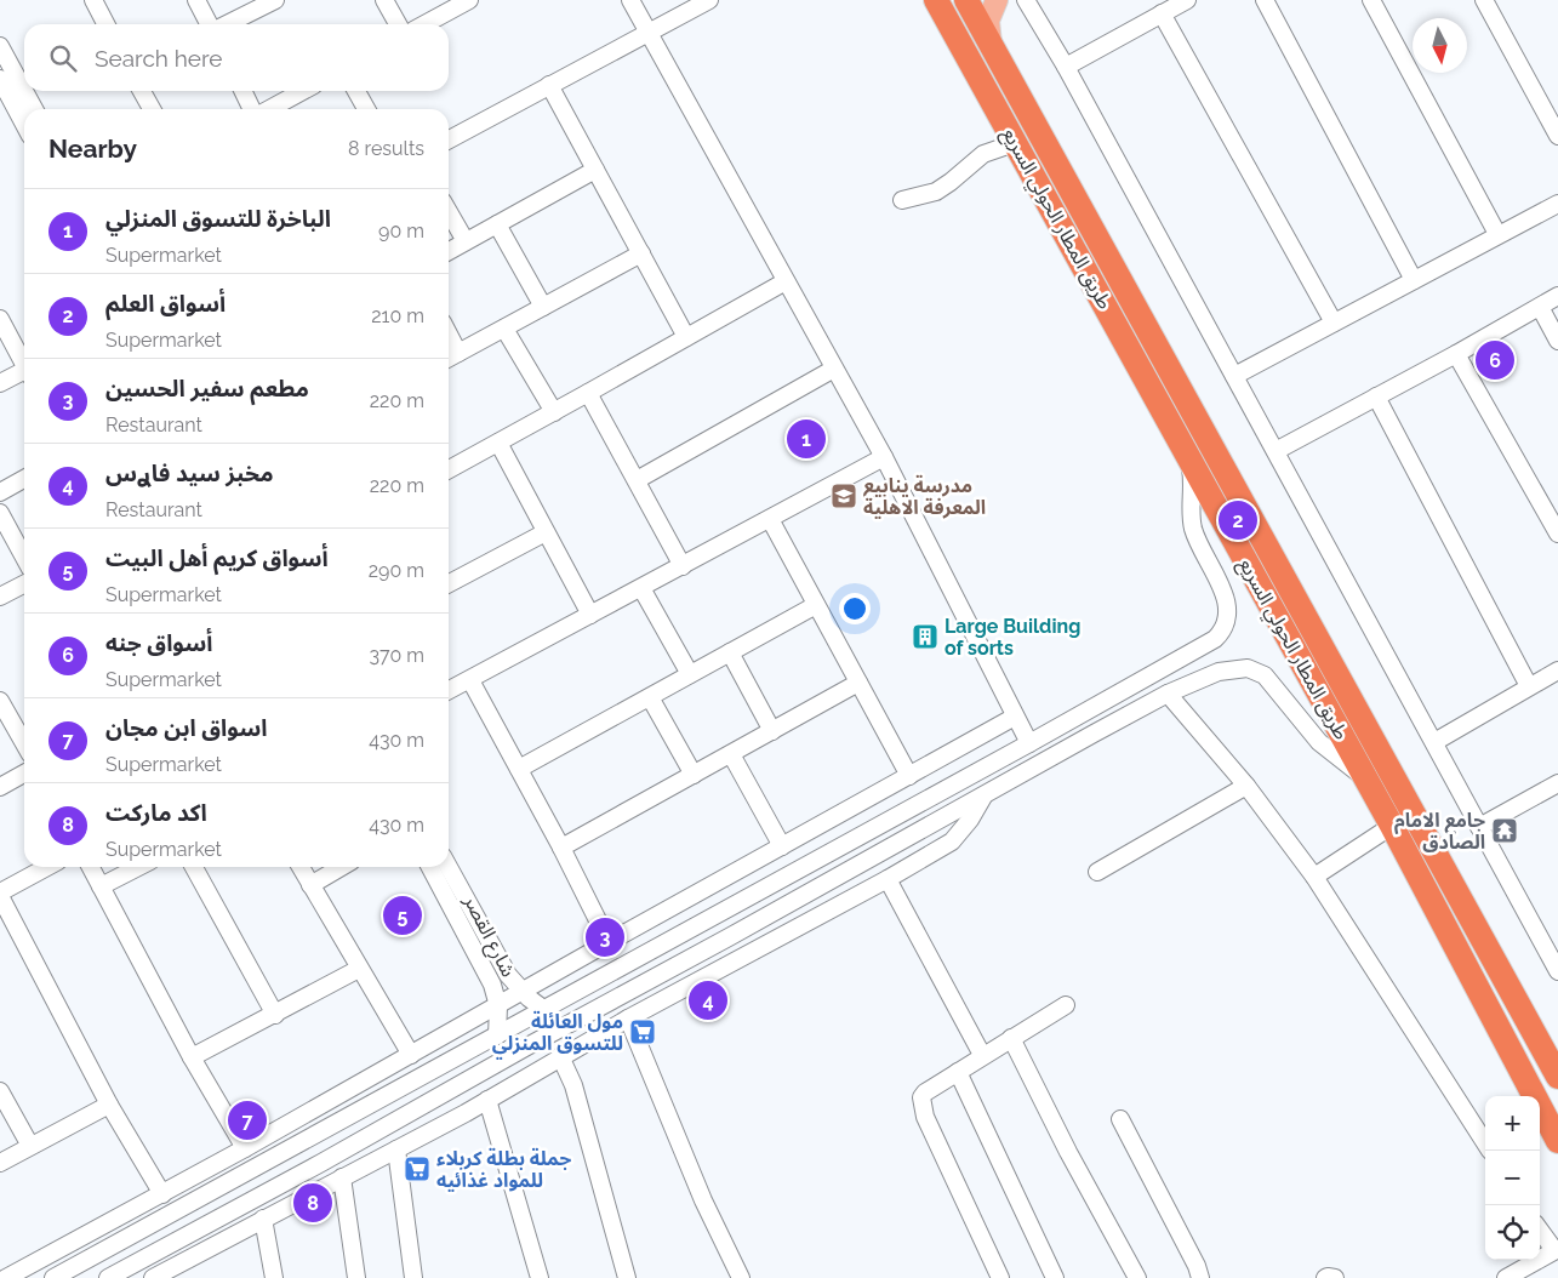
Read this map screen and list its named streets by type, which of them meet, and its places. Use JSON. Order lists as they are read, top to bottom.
{
  "streets": {
    "highway": ["طريق المطار الحولي السريع"],
    "street": ["شارع القصر"]
  },
  "places": {
    "school or university": ["مدرسة ينابيع المعرفة الاهلية"],
    "building": ["Large Building of sorts"],
    "temple": ["جامع الامام الصادق"],
    "supermarket": ["مول العائلة للتسوق المنزلي", "جملة بطلة كربلاء للمواد غذائيه"]
  },
  "north": "bottom",
  "page": {
    "search": "Search here",
    "heading": ["Nearby", "8 results"],
    "list": [
      {
        "mark": "1",
        "name": "الباخرة للتسوق المنزلي",
        "note": "Supermarket",
        "value": "90 m"
      },
      {
        "mark": "2",
        "name": "أسواق العلم",
        "note": "Supermarket",
        "value": "210 m"
      },
      {
        "mark": "3",
        "name": "مطعم سفير الحسين",
        "note": "Restaurant",
        "value": "220 m"
      },
      {
        "mark": "4",
        "name": "مخبز سيد فاࢪس",
        "note": "Restaurant",
        "value": "220 m"
      },
      {
        "mark": "5",
        "name": "أسواق كريم أهل البيت",
        "note": "Supermarket",
        "value": "290 m"
      },
      {
        "mark": "6",
        "name": "أسواق جنه",
        "note": "Supermarket",
        "value": "370 m"
      },
      {
        "mark": "7",
        "name": "اسواق ابن مجان",
        "note": "Supermarket",
        "value": "430 m"
      },
      {
        "mark": "8",
        "name": "اكد ماركت",
        "note": "Supermarket",
        "value": "430 m"
      }
    ],
    "pins": [
      "6",
      "1",
      "2",
      "5",
      "3",
      "4",
      "7",
      "8"
    ],
    "map_buttons": ["+", "−"]
  }
}
